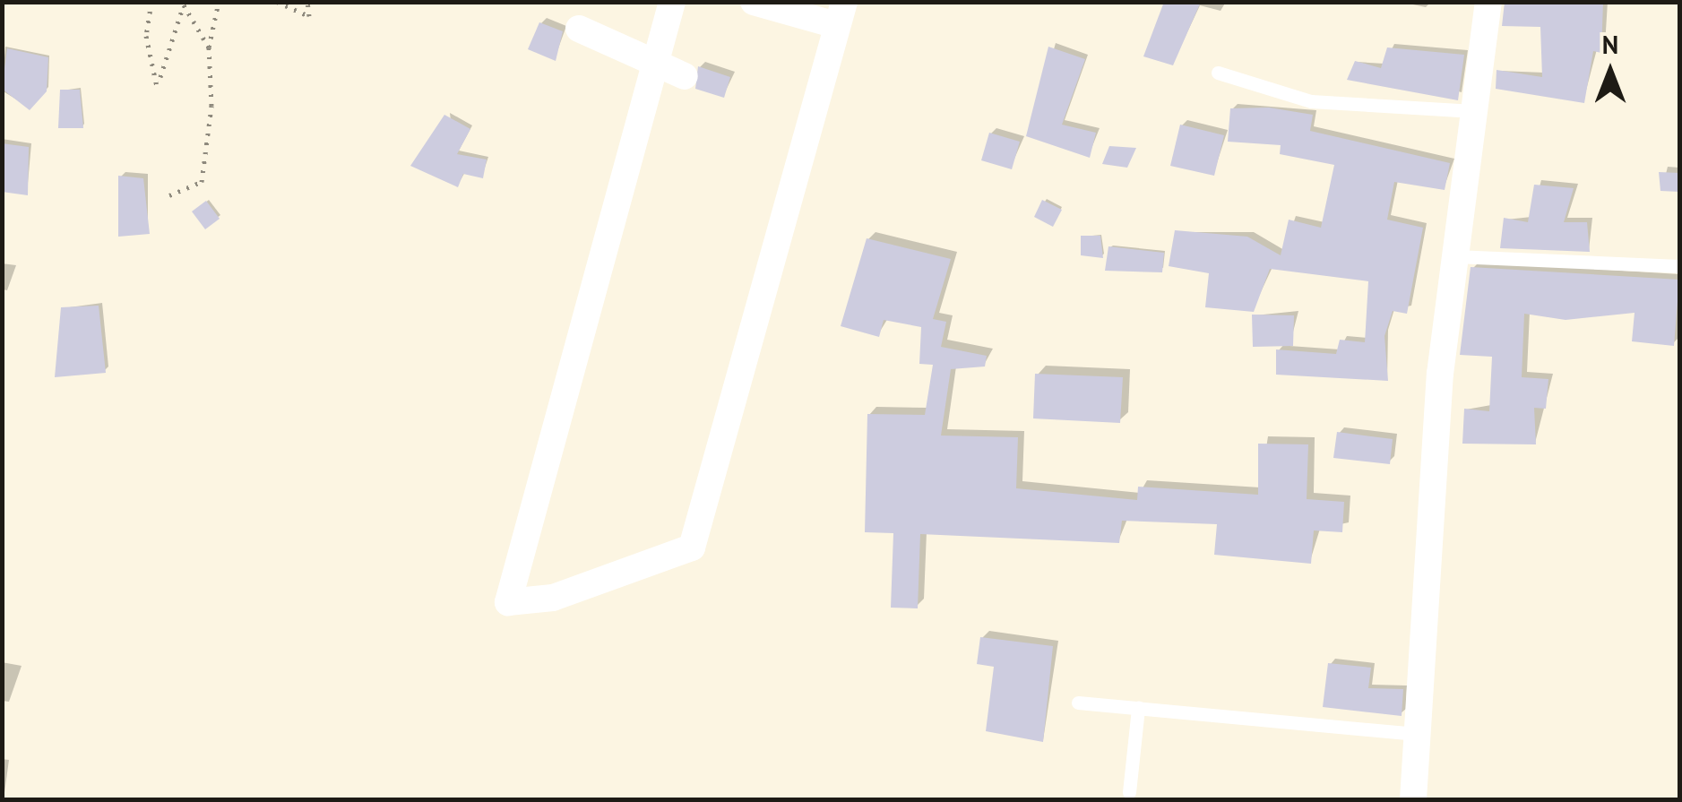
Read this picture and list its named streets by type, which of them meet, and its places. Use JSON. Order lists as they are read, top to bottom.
{
  "north": "top"
}
